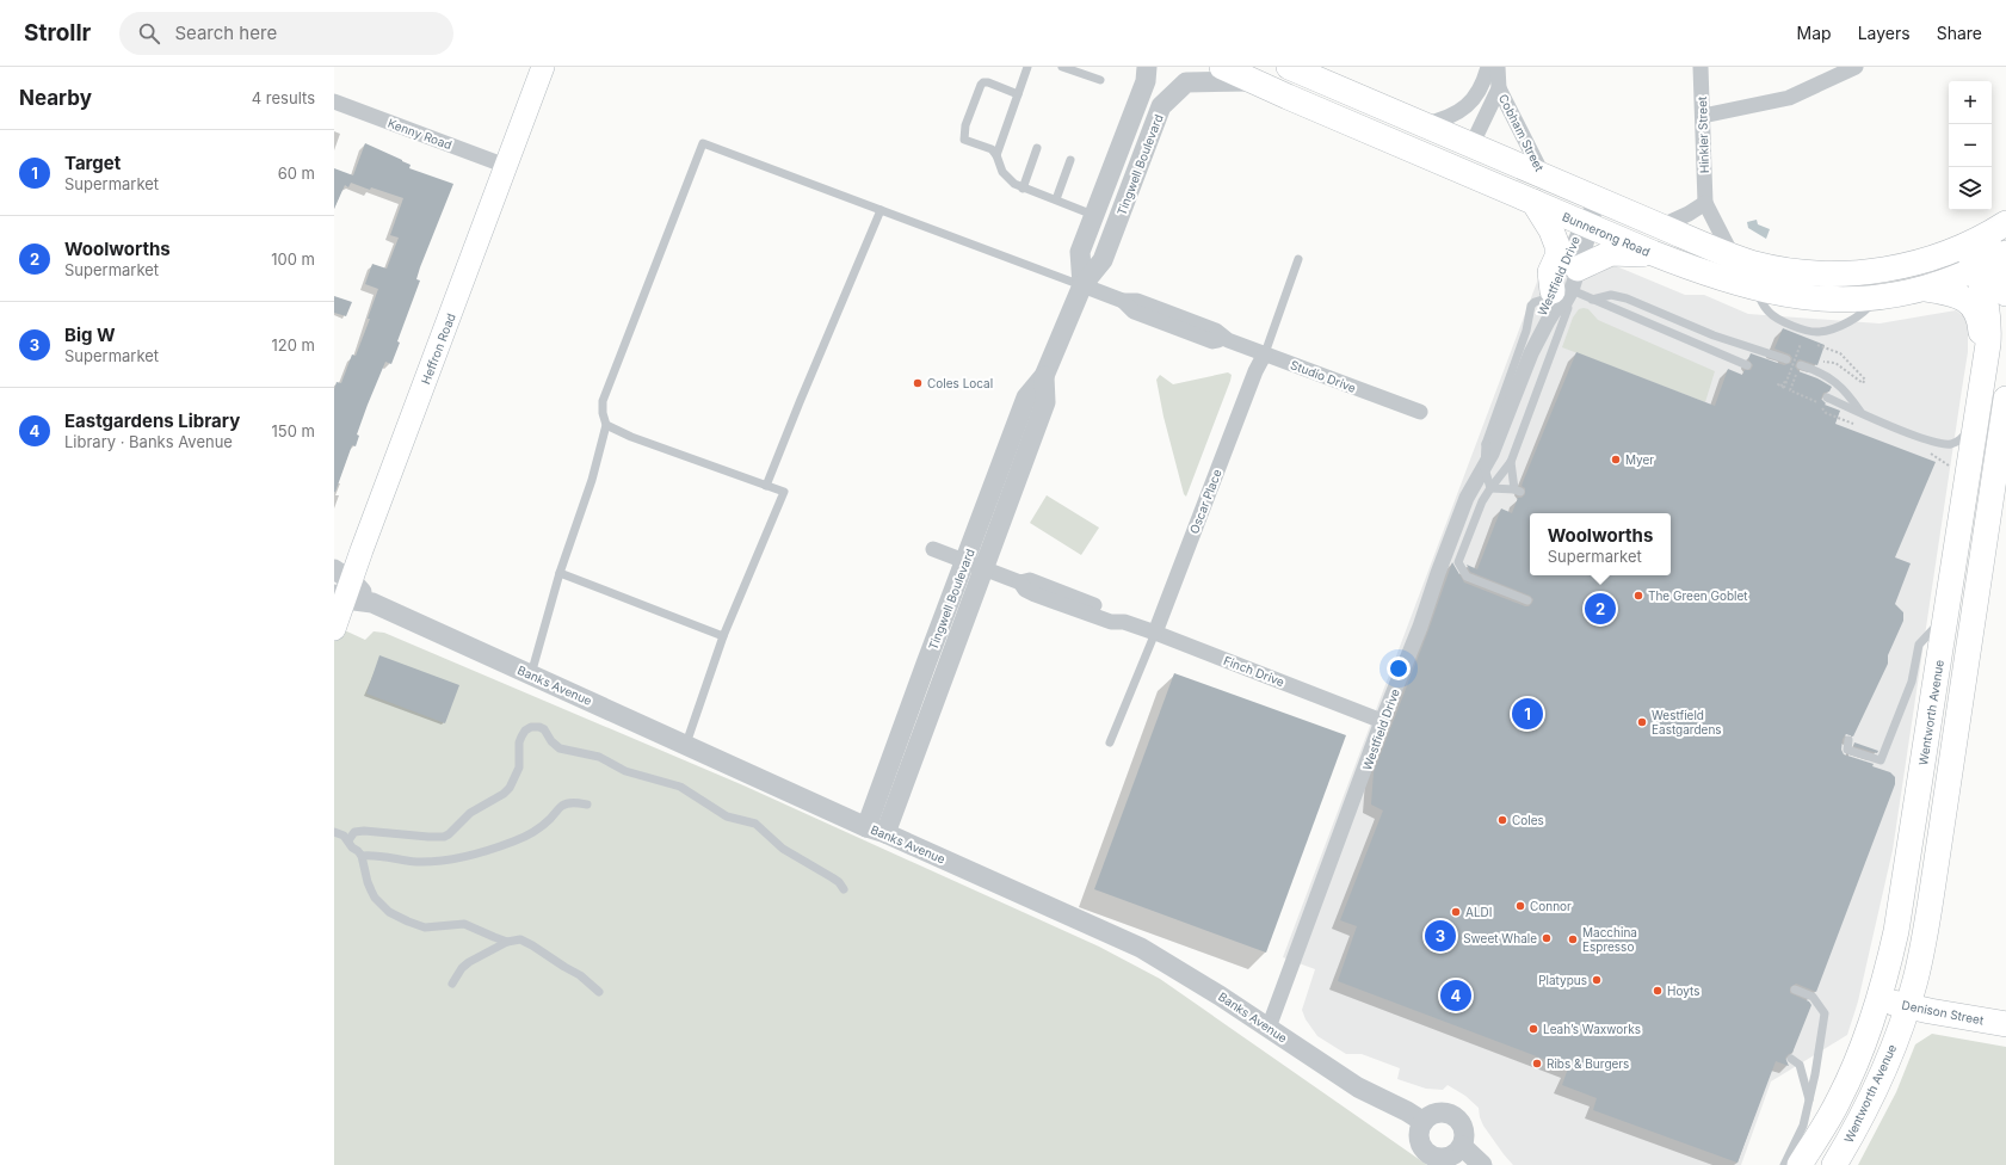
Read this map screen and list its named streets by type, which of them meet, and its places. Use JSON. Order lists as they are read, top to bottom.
{
  "streets": {
    "main road": [
      "Bunnerong Road",
      "Heffron Road",
      "Wentworth Avenue",
      "Denison Street"
    ],
    "street": [
      "Cobham Street",
      "Kenny Road",
      "Hinkler Street",
      "Tingwell Boulevard",
      "Westfield Drive",
      "Studio Drive",
      "Oscar Place",
      "Finch Drive",
      "Banks Avenue"
    ]
  },
  "crossings": [
    ["Kenny Road", "Heffron Road"],
    ["Tingwell Boulevard", "Bunnerong Road"],
    ["Tingwell Boulevard", "Studio Drive"],
    ["Tingwell Boulevard", "Finch Drive"],
    ["Tingwell Boulevard", "Banks Avenue"],
    ["Bunnerong Road", "Westfield Drive"],
    ["Bunnerong Road", "Wentworth Avenue"],
    ["Westfield Drive", "Finch Drive"],
    ["Westfield Drive", "Banks Avenue"],
    ["Heffron Road", "Banks Avenue"],
    ["Studio Drive", "Oscar Place"],
    ["Oscar Place", "Finch Drive"],
    ["Wentworth Avenue", "Denison Street"]
  ],
  "places": [
    "Coles Local",
    "Myer",
    "The Green Goblet",
    "Westfield Eastgardens",
    "Coles",
    "Connor",
    "ALDI",
    "Sweet Whale",
    "Macchina Espresso",
    "Platypus",
    "Hoyts",
    "Leah’s Waxworks",
    "Ribs & Burgers"
  ],
  "page": {
    "header": "Strollr",
    "search": "Search here",
    "nav": ["Map", "Layers", "Share"],
    "heading": ["Nearby", "4 results"],
    "map_buttons": ["+", "−"],
    "list": [
      {
        "mark": "1",
        "name": "Target",
        "note": "Supermarket",
        "value": "60 m"
      },
      {
        "mark": "2",
        "name": "Woolworths",
        "note": "Supermarket",
        "value": "100 m"
      },
      {
        "mark": "3",
        "name": "Big W",
        "note": "Supermarket",
        "value": "120 m"
      },
      {
        "mark": "4",
        "name": "Eastgardens Library",
        "note": "Library · Banks Avenue",
        "value": "150 m"
      }
    ],
    "popup": ["Woolworths", "Supermarket"],
    "pins": [
      "2",
      "1",
      "3",
      "4"
    ]
  }
}
